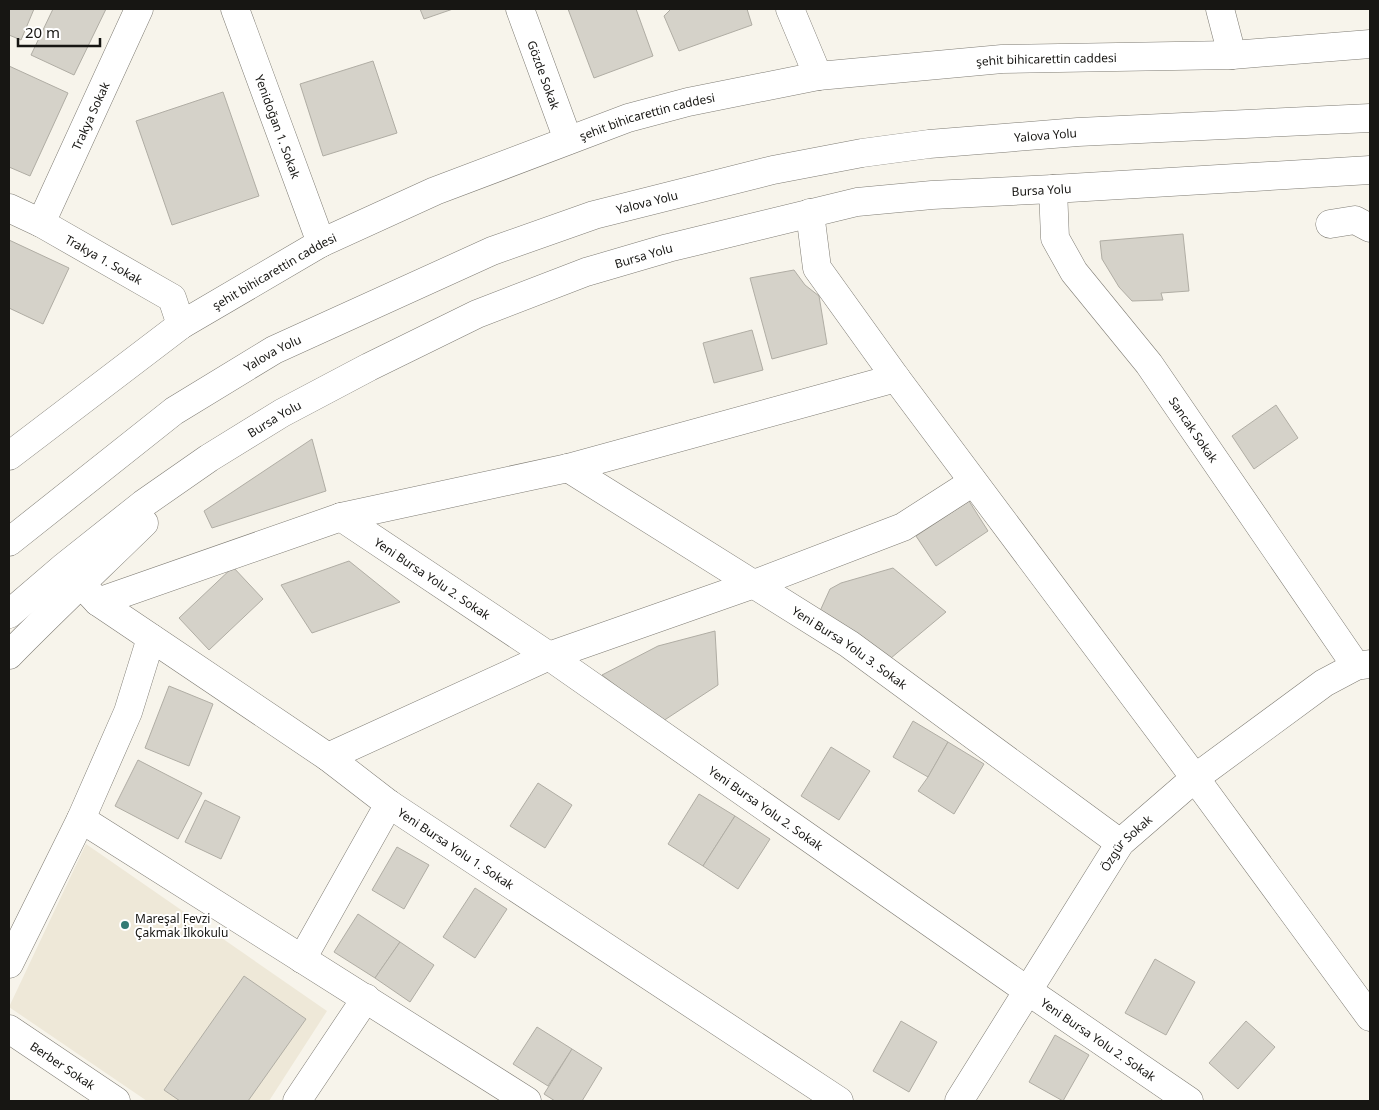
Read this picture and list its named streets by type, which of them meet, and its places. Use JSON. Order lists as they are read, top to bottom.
{
  "streets": {
    "main road": [
      "şehit bihicarettin caddesi",
      "Gözde Sokak",
      "Trakya Sokak",
      "Yenidoğan 1. Sokak",
      "Yalova Yolu",
      "Bursa Yolu",
      "Trakya 1. Sokak",
      "Sancak Sokak",
      "Yeni Bursa Yolu 2. Sokak",
      "Yeni Bursa Yolu 3. Sokak",
      "Özgür Sokak",
      "Yeni Bursa Yolu 1. Sokak",
      "Berber Sokak"
    ]
  },
  "crossings": [
    ["şehit bihicarettin caddesi", "Gözde Sokak"],
    ["şehit bihicarettin caddesi", "Yenidoğan 1. Sokak"],
    ["şehit bihicarettin caddesi", "Trakya 1. Sokak"],
    ["Trakya Sokak", "Trakya 1. Sokak"],
    ["Bursa Yolu", "Sancak Sokak"],
    ["Sancak Sokak", "Özgür Sokak"],
    ["Yeni Bursa Yolu 2. Sokak", "Özgür Sokak"],
    ["Yeni Bursa Yolu 3. Sokak", "Özgür Sokak"]
  ],
  "places": ["Mareşal Fevzi Çakmak İlkokulu"],
  "scale_bar": "20 m"
}
